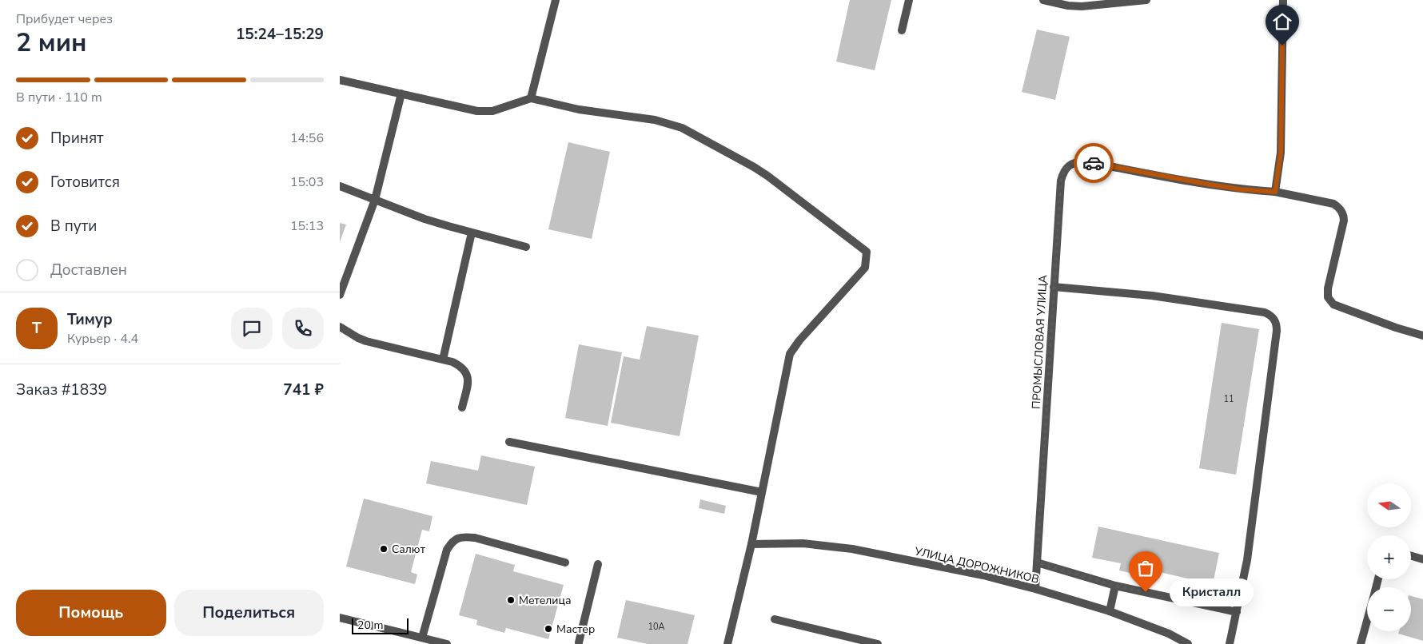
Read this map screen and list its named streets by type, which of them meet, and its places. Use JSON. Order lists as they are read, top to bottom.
{
  "streets": {
    "street": ["ПРОМЫСЛОВАЯ УЛИЦА", "УЛИЦА ДОРОЖНИКОВ"]
  },
  "crossings": [
    ["ПРОМЫСЛОВАЯ УЛИЦА", "УЛИЦА ДОРОЖНИКОВ"]
  ],
  "places": [
    "Салют",
    "Кристалл",
    "Метелица",
    "Мастер"
  ],
  "house_numbers": ["11", "10А"],
  "scale_bar": "20 m",
  "north": "left",
  "page": {
    "heading": ["2 мин", "Прибудет через", "15:24–15:29"],
    "panel": [
      "Тимур",
      "Курьер · 4.4",
      "Заказ #1839",
      "741 ₽"
    ],
    "bar": "В пути · 110 m",
    "list": [
      ["Принят", "14:56"],
      ["Готовится", "15:03"],
      ["В пути", "15:13"],
      "Доставлен"
    ],
    "round": "Т",
    "map_buttons": ["+", "−"],
    "bubble": "Кристалл",
    "buttons": ["Помощь", "Поделиться"],
    "scale": "20 m"
  }
}
